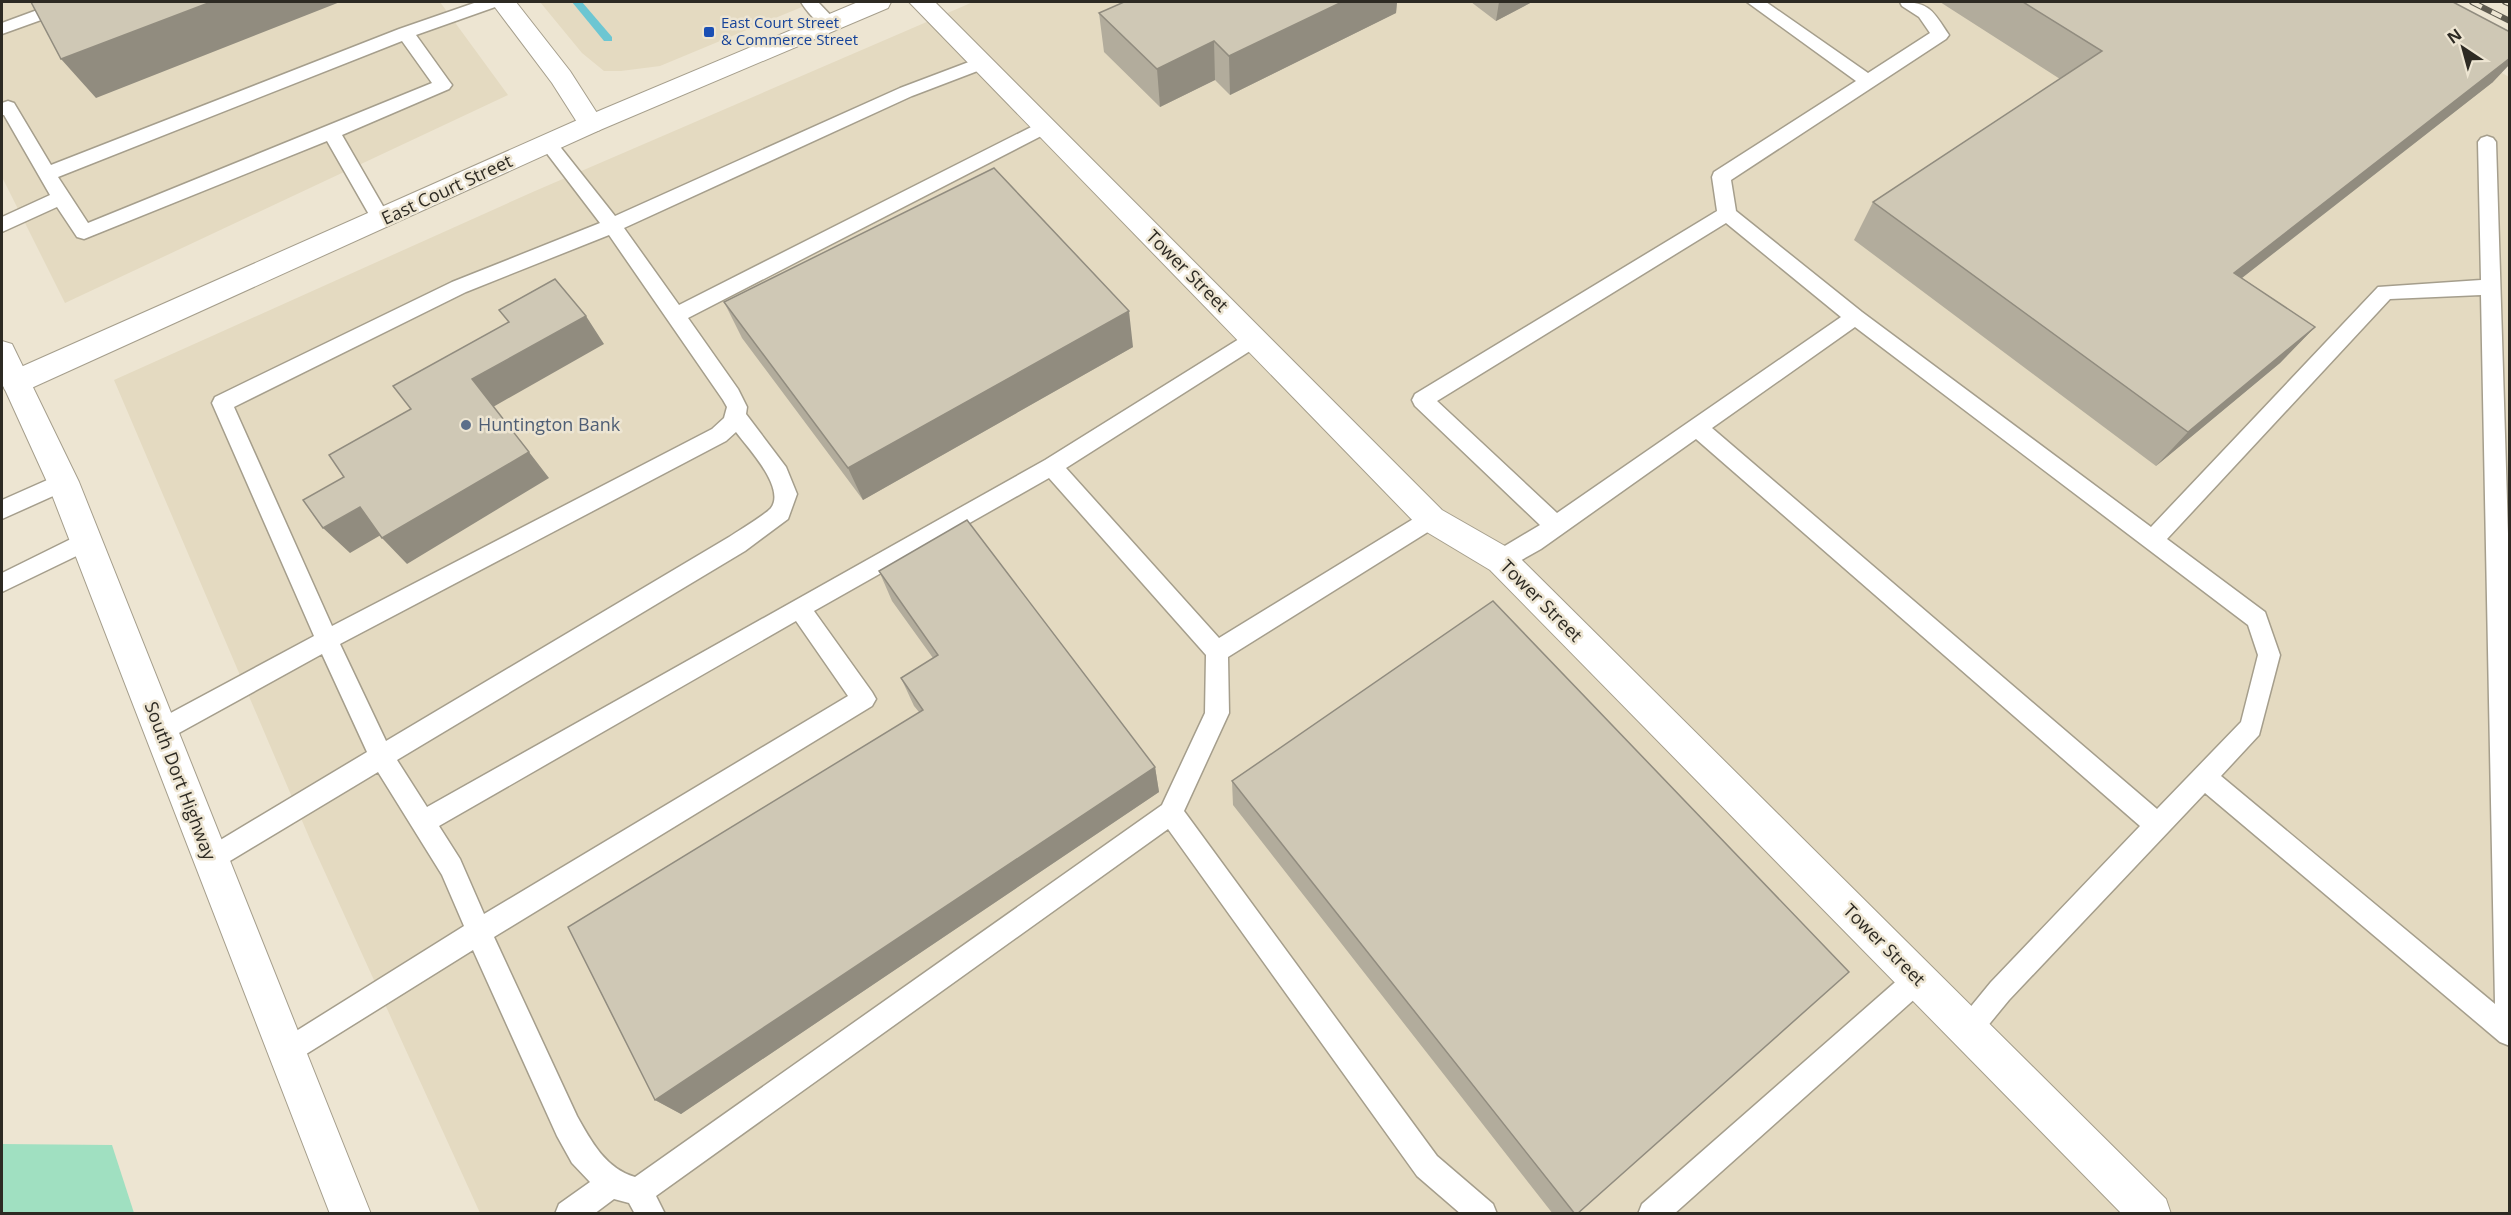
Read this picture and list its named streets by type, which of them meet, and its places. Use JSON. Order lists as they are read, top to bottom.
{
  "streets": {
    "street": ["East Court Street", "Tower Street", "South Dort Highway"]
  },
  "crossings": [
    ["East Court Street", "South Dort Highway"]
  ],
  "places": {
    "transit": ["East Court Street & Commerce Street"],
    "other": ["Huntington Bank"]
  },
  "north": "top left"
}
